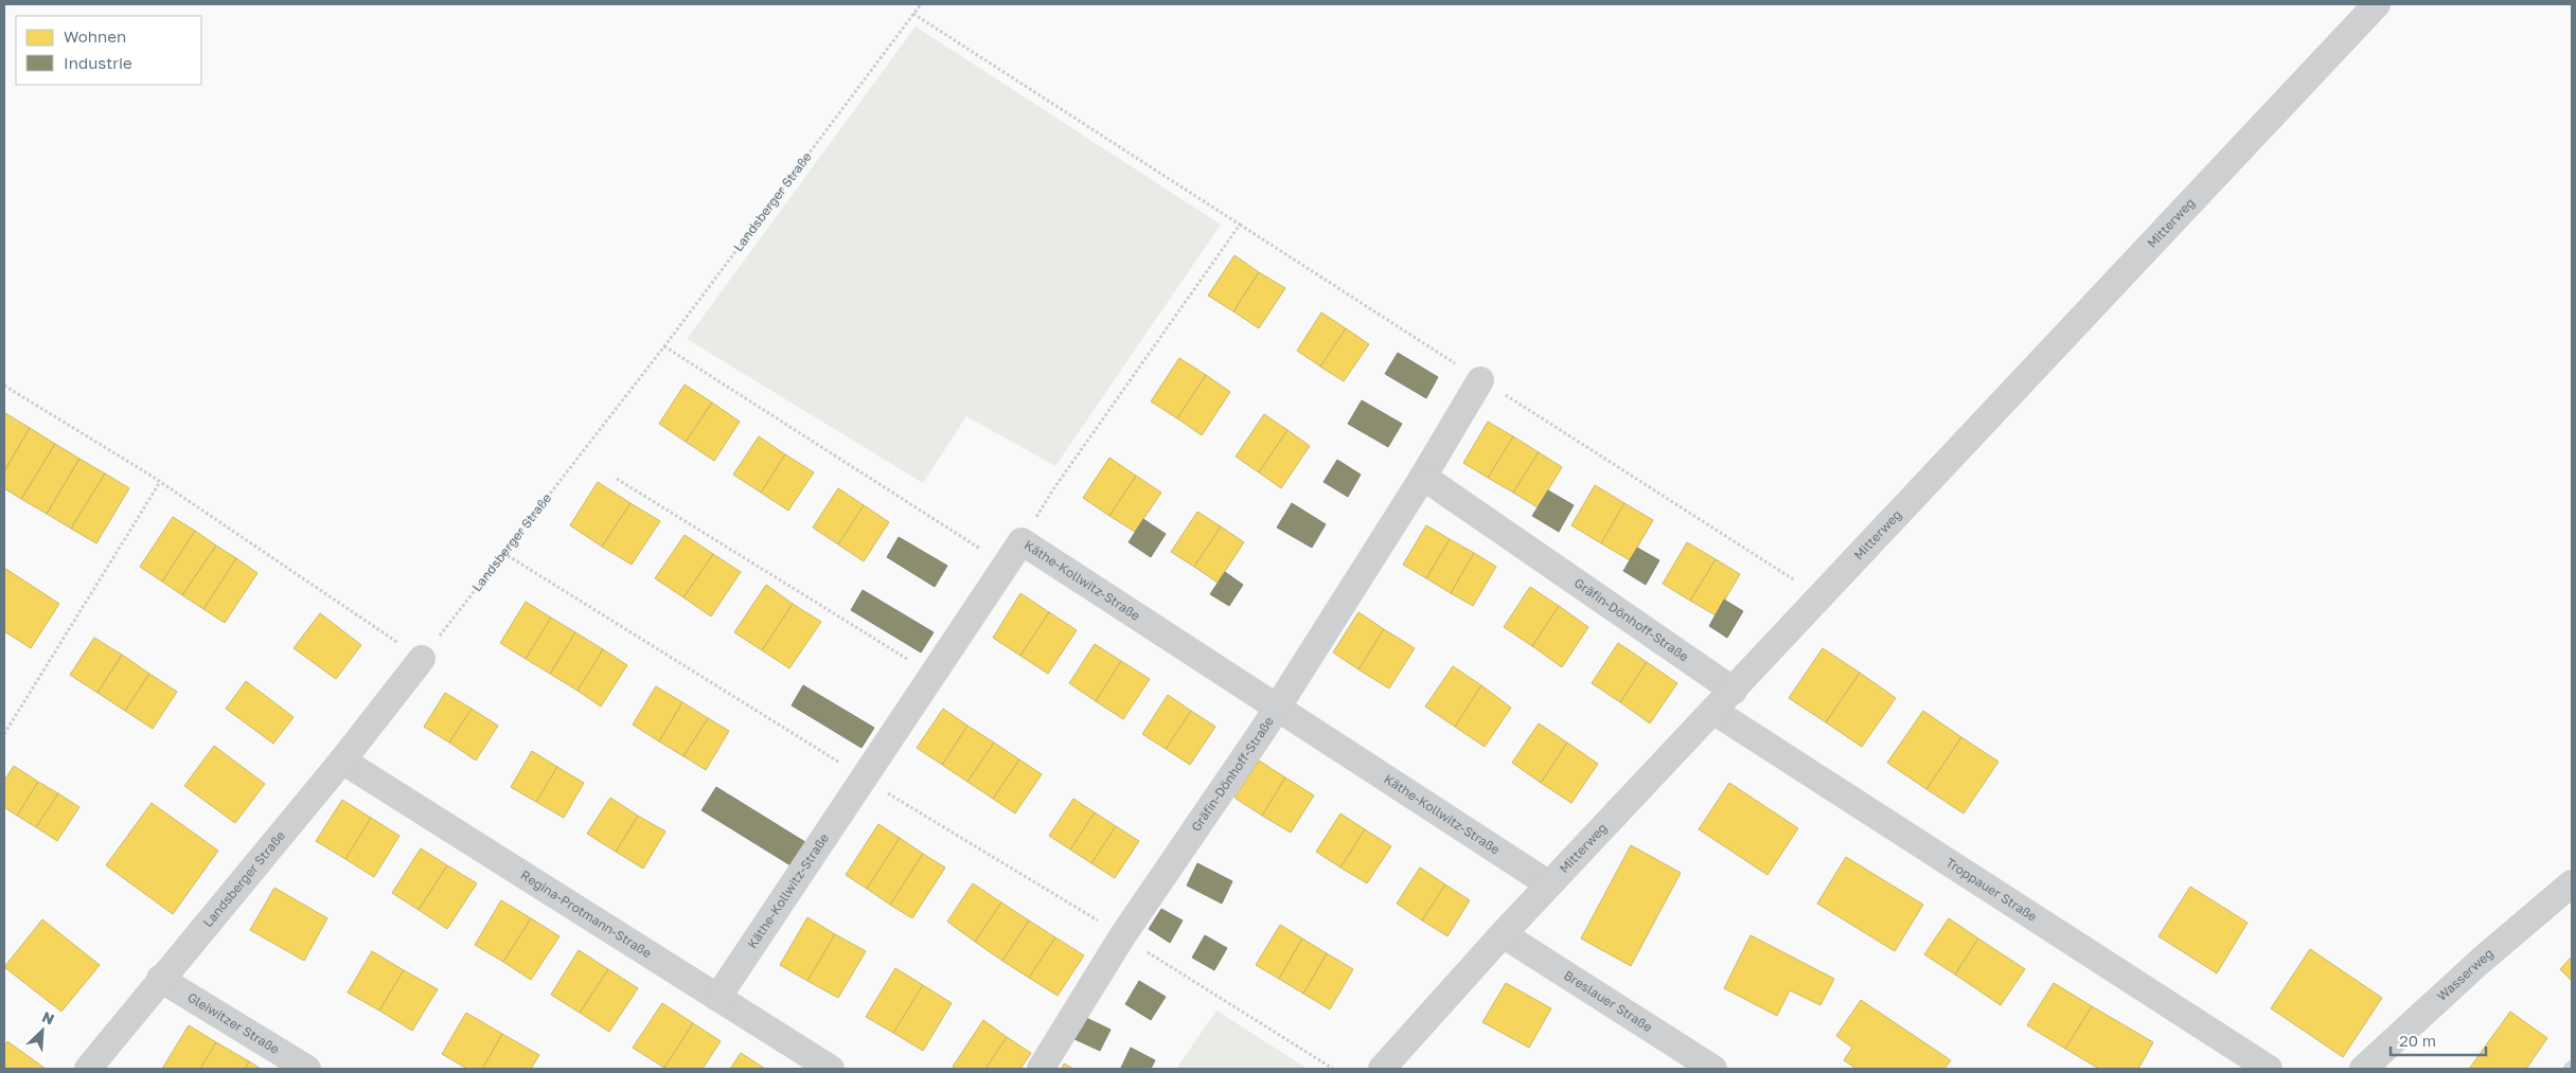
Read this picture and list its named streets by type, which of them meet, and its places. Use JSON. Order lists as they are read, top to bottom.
{
  "streets": {
    "street": [
      "Landsberger Straße",
      "Mitterweg",
      "Käthe-Kollwitz-Straße",
      "Gräfin-Dönhoff-Straße",
      "Troppauer Straße",
      "Regina-Protmann-Straße",
      "Wasserweg",
      "Breslauer Straße",
      "Gleiwitzer Straße"
    ]
  },
  "crossings": [
    ["Landsberger Straße", "Regina-Protmann-Straße"],
    ["Landsberger Straße", "Gleiwitzer Straße"],
    ["Mitterweg", "Käthe-Kollwitz-Straße"],
    ["Mitterweg", "Gräfin-Dönhoff-Straße"],
    ["Mitterweg", "Troppauer Straße"],
    ["Mitterweg", "Breslauer Straße"],
    ["Käthe-Kollwitz-Straße", "Gräfin-Dönhoff-Straße"],
    ["Käthe-Kollwitz-Straße", "Regina-Protmann-Straße"]
  ],
  "legend": ["Wohnen", "Industrie"],
  "scale_bar": "20 m",
  "north": "top right"
}
